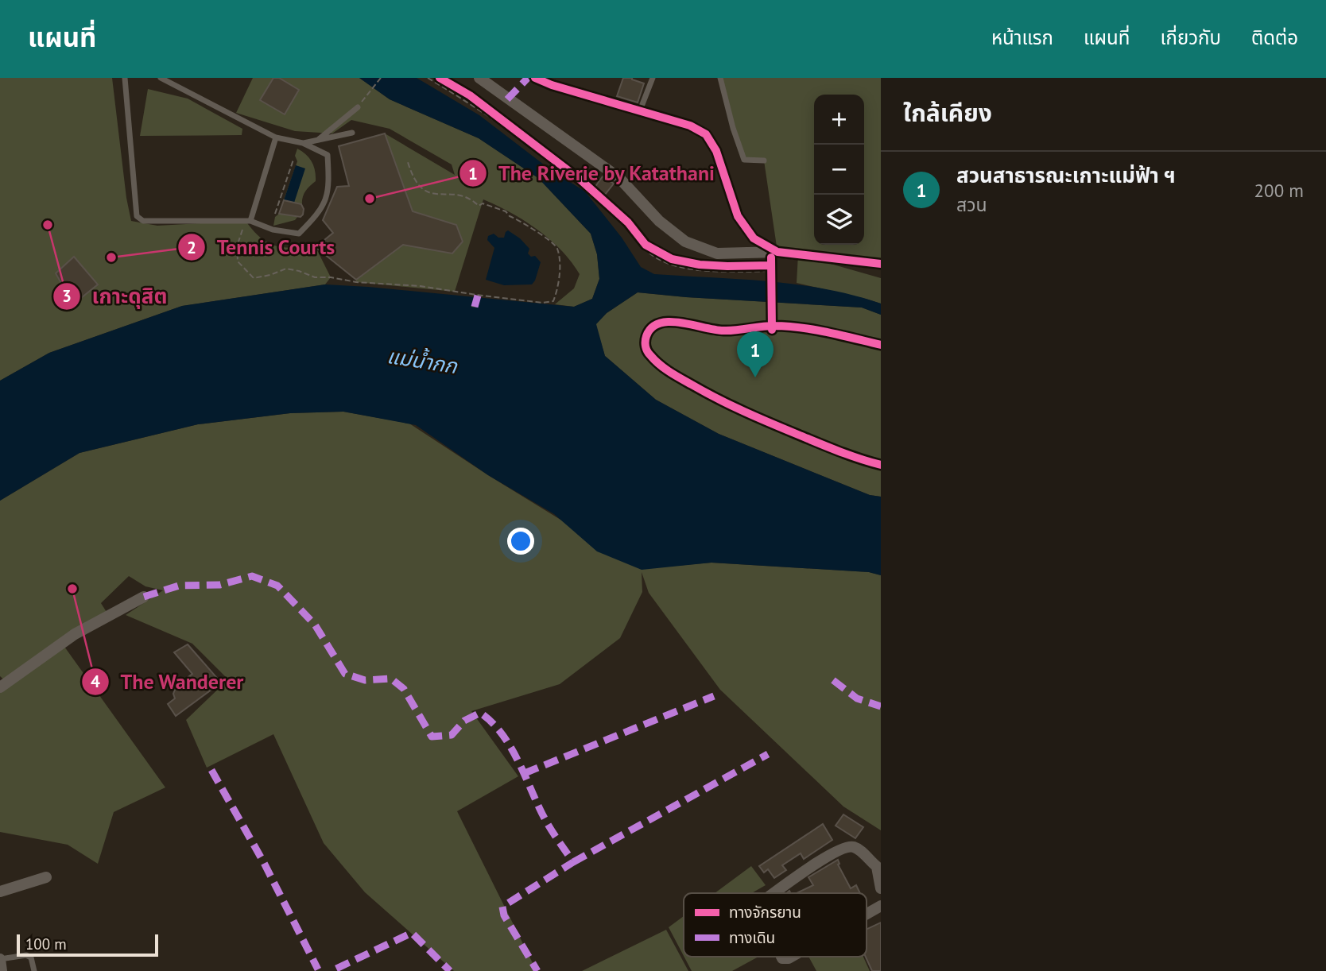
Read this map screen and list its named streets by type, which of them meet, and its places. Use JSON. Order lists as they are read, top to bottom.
{
  "water": ["แม่น้ำกก"],
  "places": [
    "The Riverie by Katathani",
    "เกาะดุสิต",
    "Tennis Courts",
    "The Wanderer"
  ],
  "legend": ["ทางจักรยาน", "ทางเดิน"],
  "scale_bar": "100 m",
  "page": {
    "header": "แผนที่",
    "nav": [
      "หน้าแรก",
      "แผนที่",
      "เกี่ยวกับ",
      "ติดต่อ"
    ],
    "heading": "ใกล้เคียง",
    "map_buttons": ["+", "−"],
    "list": [
      {
        "mark": "1",
        "name": "สวนสาธารณะเกาะแม่ฟ้า ฯ",
        "note": "สวน",
        "value": "200 m"
      }
    ],
    "pins": "1",
    "scale": "100 m"
  }
}
